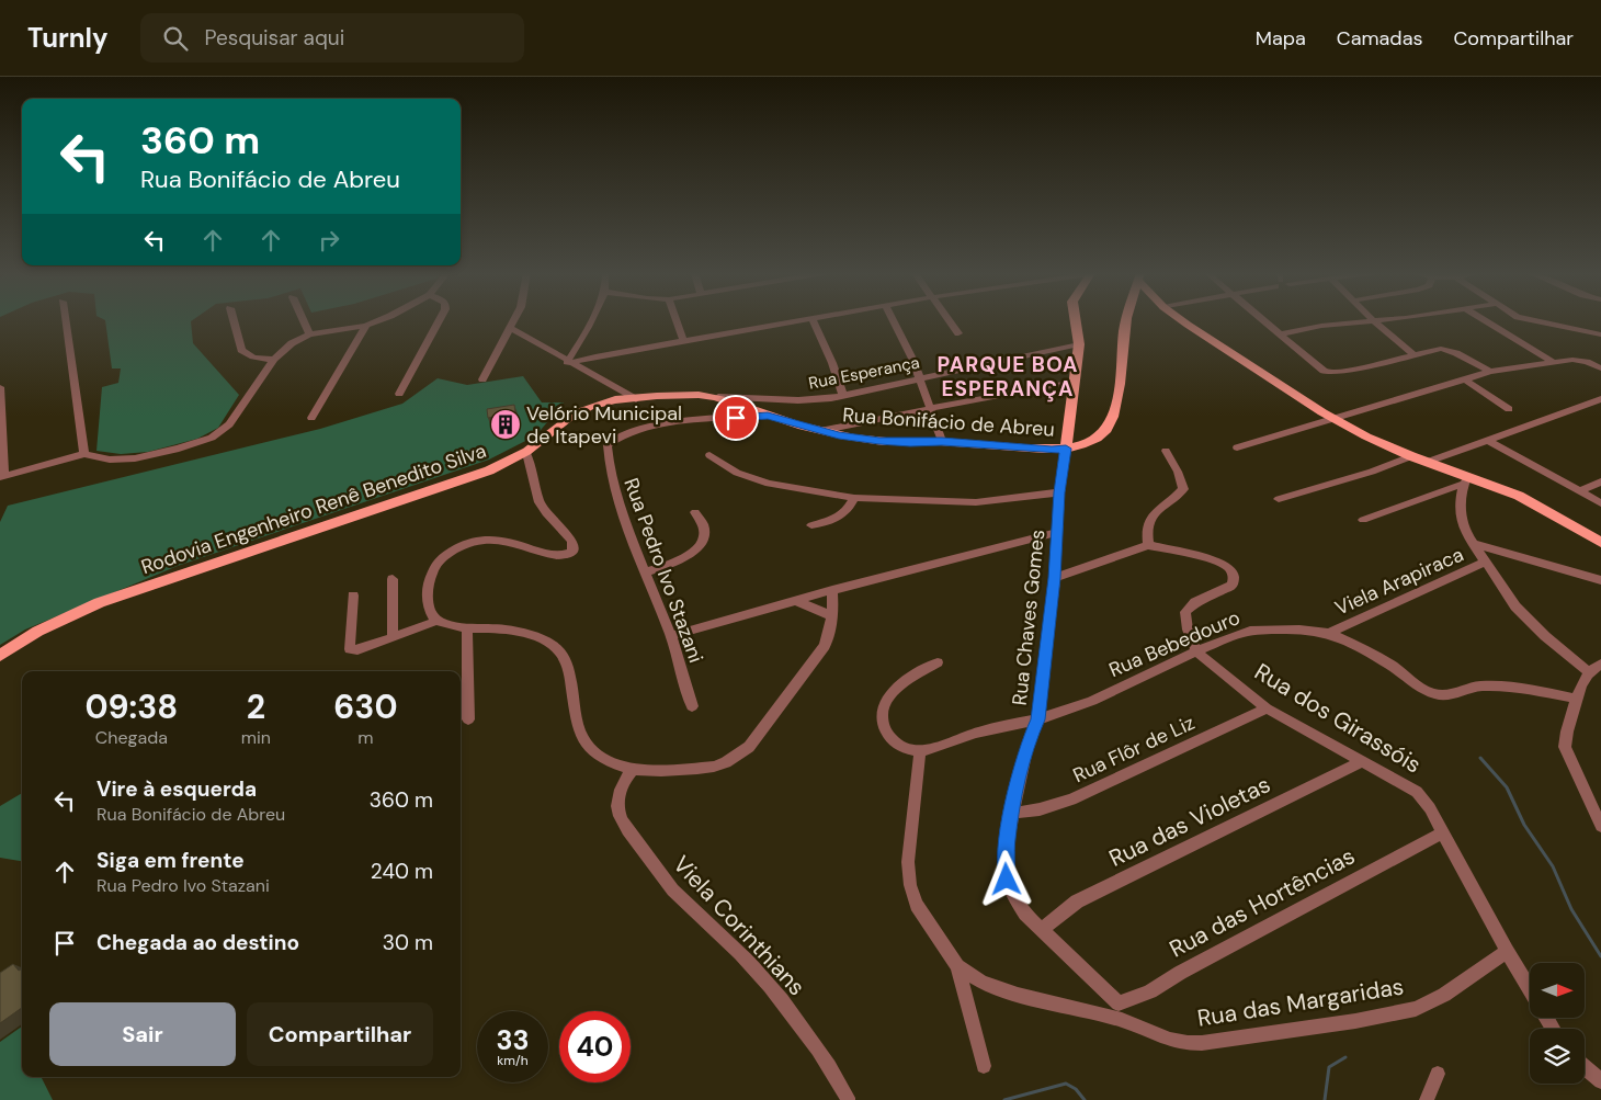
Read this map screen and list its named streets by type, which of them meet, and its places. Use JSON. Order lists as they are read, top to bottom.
{
  "streets": {
    "main road": ["Rua Bonifácio de Abreu", "Rodovia Engenheiro Renê Benedito Silva"],
    "street": [
      "Rua Esperança",
      "Rua Pedro Ivo Stazani",
      "Viela Arapiraca",
      "Rua Chaves Gomes",
      "Rua Bebedouro",
      "Rua dos Girassóis",
      "Rua Flôr de Liz",
      "Rua das Violetas",
      "Rua das Hortências",
      "Viela Corinthians",
      "Rua das Margaridas"
    ]
  },
  "crossings": [
    ["Rua Esperança", "Rua Bonifácio de Abreu"],
    ["Rua Bonifácio de Abreu", "Rodovia Engenheiro Renê Benedito Silva"],
    ["Rua Bonifácio de Abreu", "Rua Pedro Ivo Stazani"],
    ["Rua Bonifácio de Abreu", "Rua Chaves Gomes"],
    ["Viela Arapiraca", "Rua Bebedouro"],
    ["Rua Chaves Gomes", "Rua Bebedouro"],
    ["Rua Chaves Gomes", "Rua Flôr de Liz"],
    ["Rua Chaves Gomes", "Rua das Violetas"],
    ["Rua Chaves Gomes", "Rua das Hortências"],
    ["Rua Bebedouro", "Rua dos Girassóis"],
    ["Rua dos Girassóis", "Rua Flôr de Liz"],
    ["Rua dos Girassóis", "Rua das Violetas"],
    ["Rua dos Girassóis", "Rua das Hortências"],
    ["Rua dos Girassóis", "Rua das Margaridas"]
  ],
  "districts": ["PARQUE BOA ESPERANÇA"],
  "places": {
    "building": ["Velório Municipal de Itapevi"]
  },
  "north": "right",
  "page": {
    "header": "Turnly",
    "search": "Pesquisar aqui",
    "nav": ["Mapa", "Camadas", "Compartilhar"],
    "turn": ["360 m", "Rua Bonifácio de Abreu"],
    "eta": [
      "09:38",
      "Chegada",
      "2",
      "min",
      "630",
      "m"
    ],
    "list": [
      {
        "name": "Vire à esquerda",
        "note": "Rua Bonifácio de Abreu",
        "value": "360 m"
      },
      {
        "name": "Siga em frente",
        "note": "Rua Pedro Ivo Stazani",
        "value": "240 m"
      },
      {
        "name": "Chegada ao destino",
        "value": "30 m"
      }
    ],
    "buttons": ["Sair", "Compartilhar"],
    "speed": "33 km/h",
    "limit": "40"
  }
}
